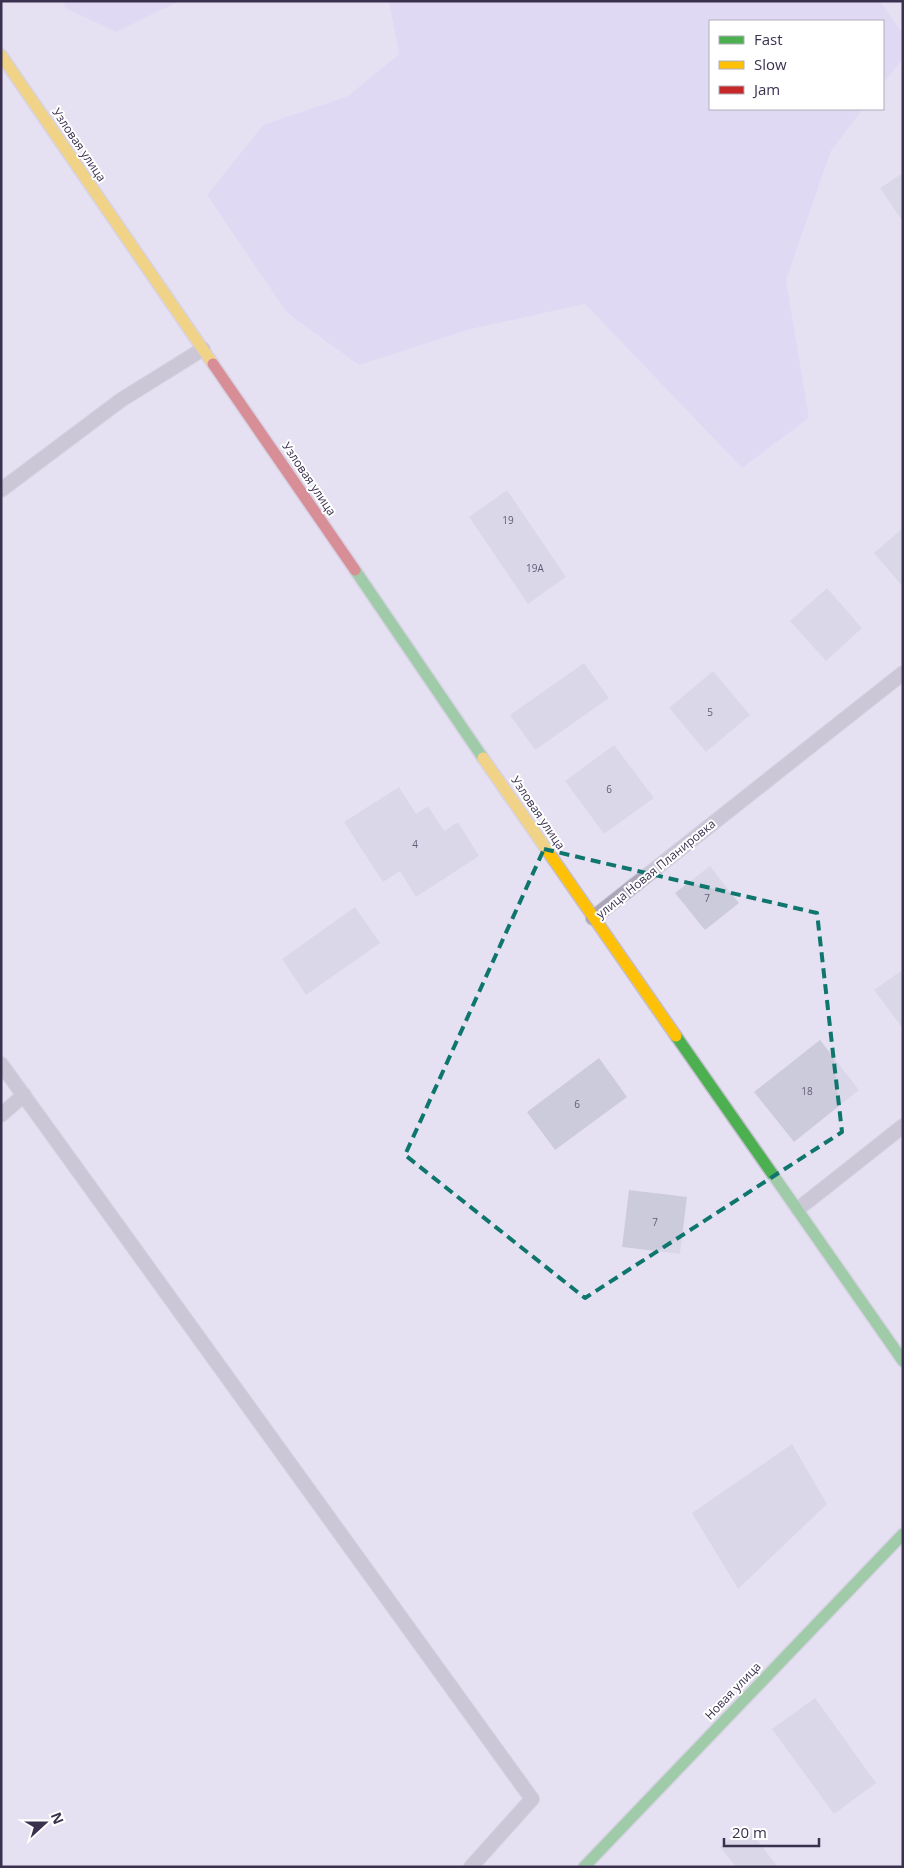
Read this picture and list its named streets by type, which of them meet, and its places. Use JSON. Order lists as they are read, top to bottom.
{
  "streets": {
    "street": ["Узловая улица", "улица Новая Планировка", "Новая улица"]
  },
  "crossings": [
    ["Узловая улица", "улица Новая Планировка"]
  ],
  "house_numbers": [
    "19",
    "19А",
    "5",
    "6",
    "4",
    "7",
    "18",
    "6",
    "7"
  ],
  "legend": ["Fast", "Slow", "Jam"],
  "scale_bar": "20 m",
  "north": "right"
}
